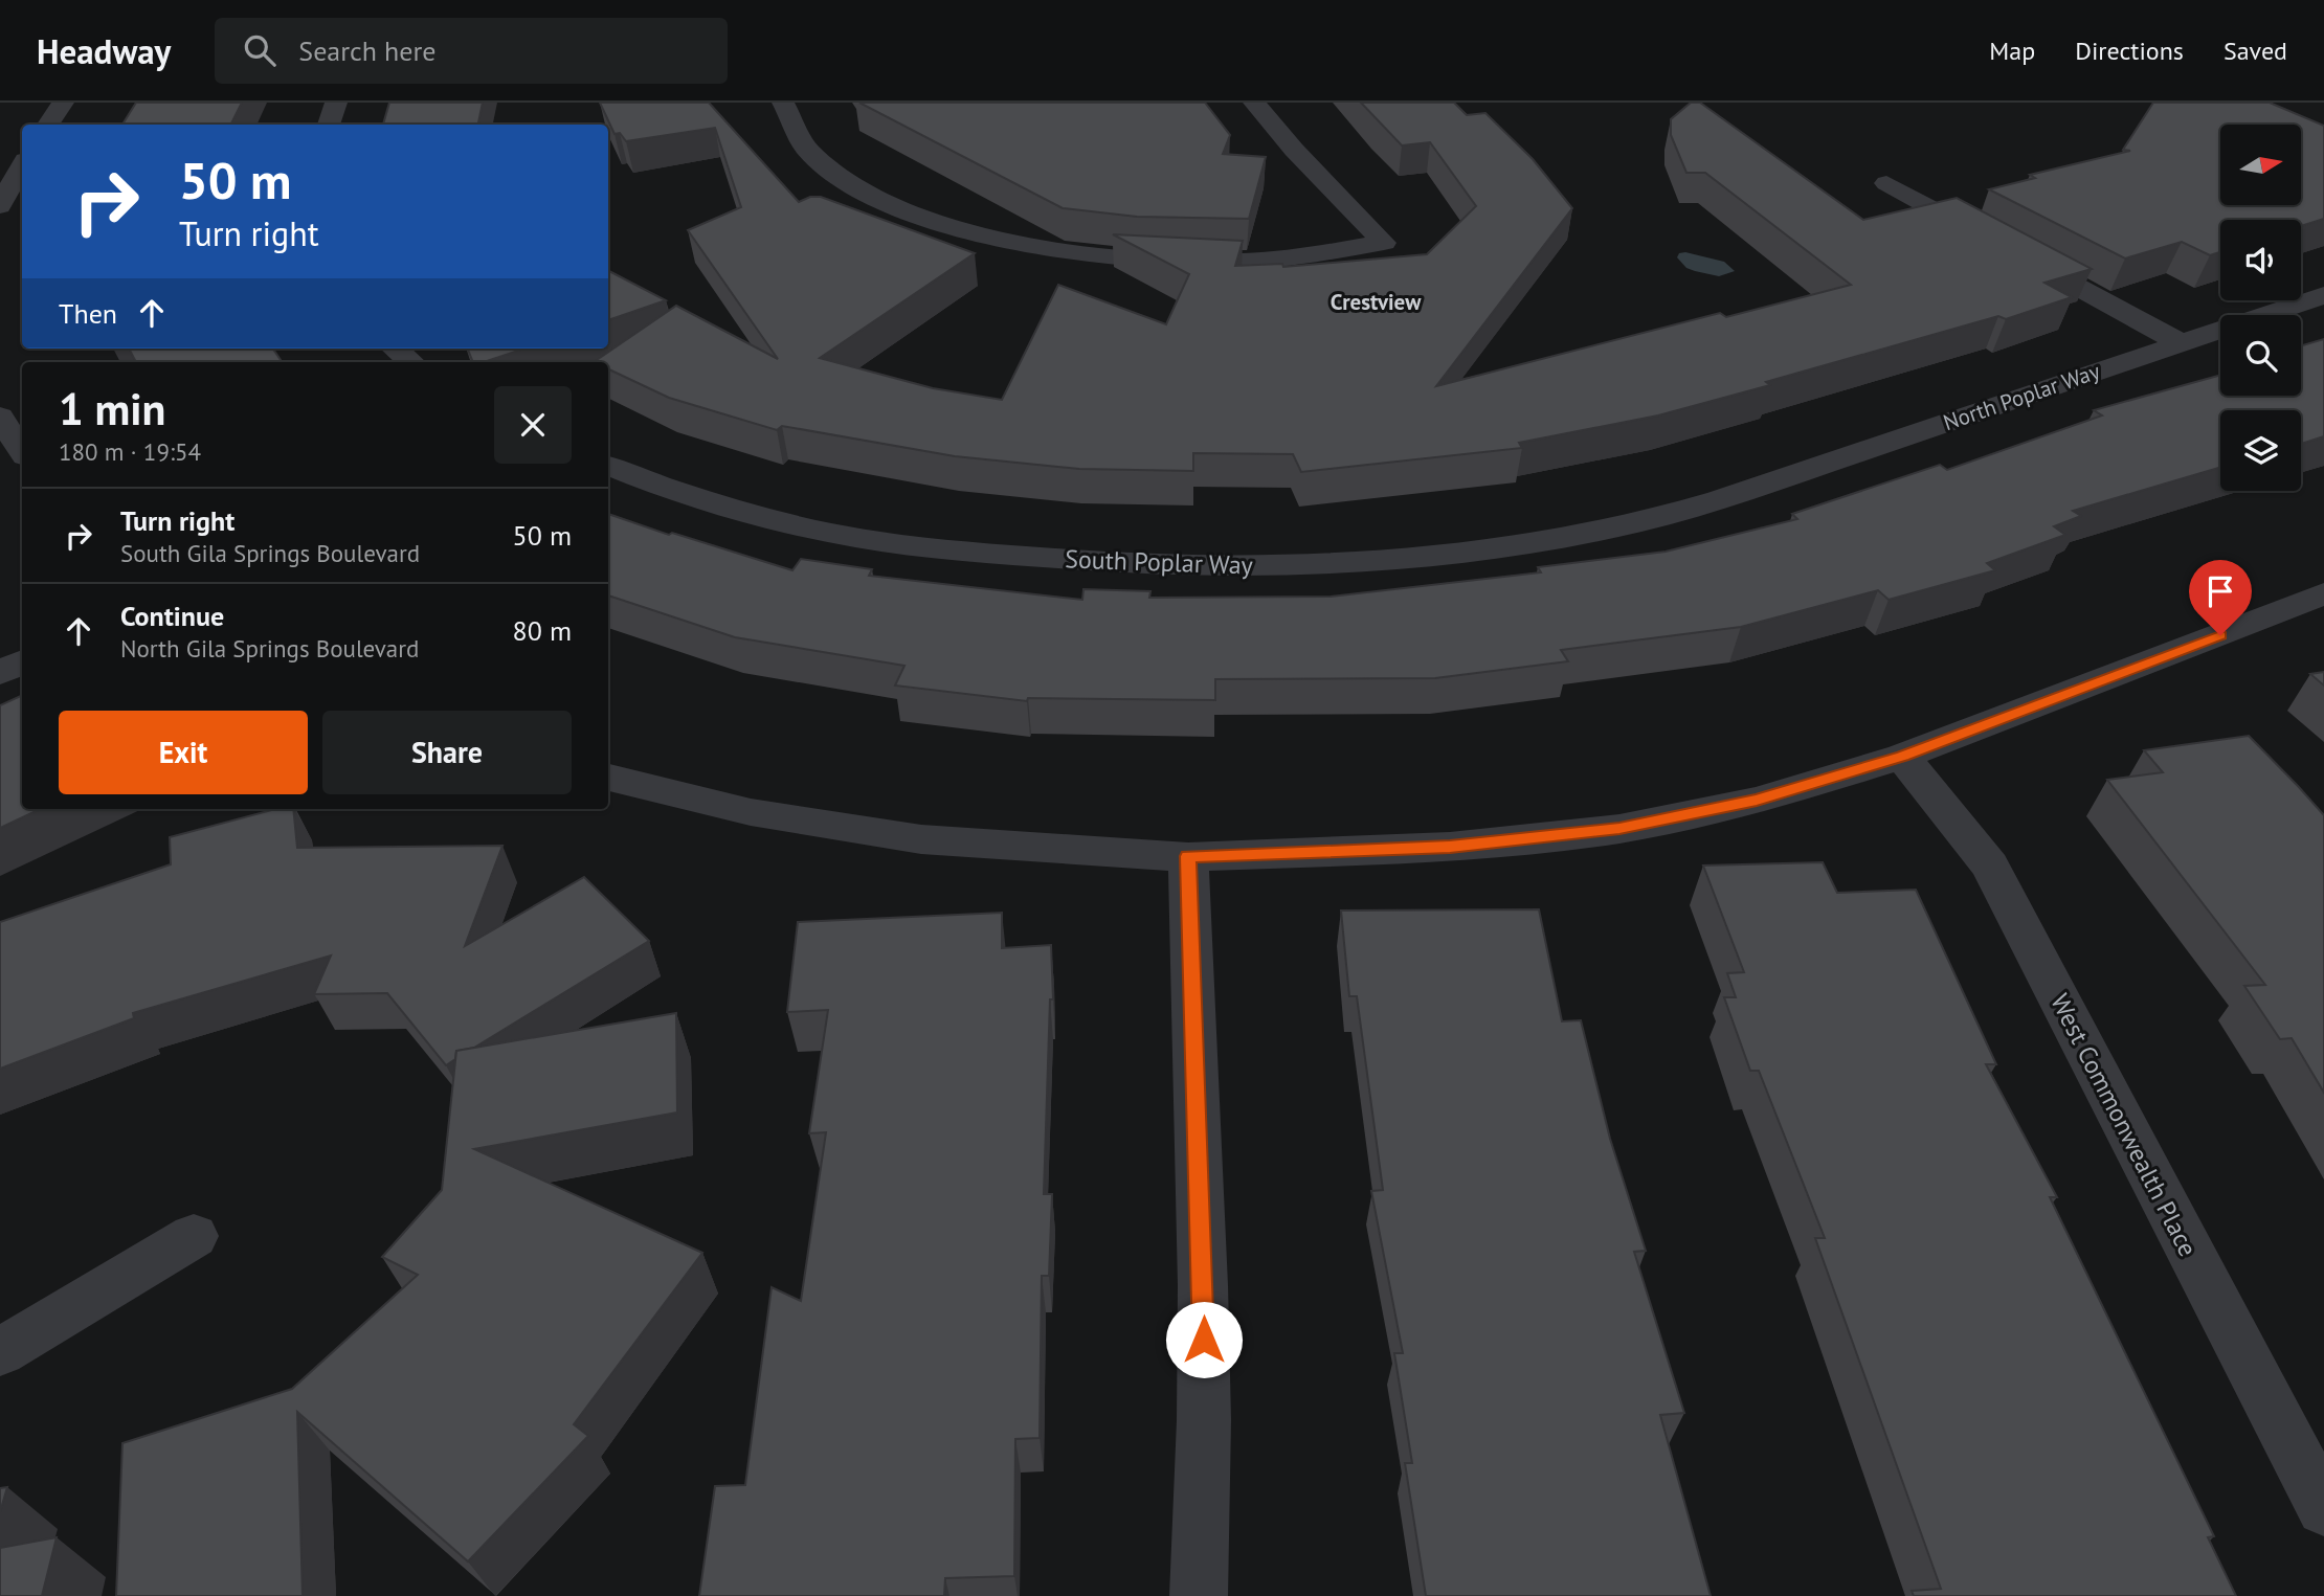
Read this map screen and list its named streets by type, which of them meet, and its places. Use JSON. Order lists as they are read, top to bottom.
{
  "streets": {
    "street": ["North Poplar Way", "South Poplar Way", "West Commonwealth Place"]
  },
  "crossings": [
    ["North Poplar Way", "South Poplar Way"]
  ],
  "districts": ["Crestview"],
  "north": "right",
  "page": {
    "header": "Headway",
    "search": "Search here",
    "nav": ["Map", "Directions", "Saved"],
    "turn": ["50 m", "Turn right"],
    "then": "Then",
    "heading": ["1 min", "180 m · 19:54"],
    "list": [
      {
        "name": "Turn right",
        "note": "South Gila Springs Boulevard",
        "value": "50 m"
      },
      {
        "name": "Continue",
        "note": "North Gila Springs Boulevard",
        "value": "80 m"
      }
    ],
    "buttons": ["Exit", "Share"]
  }
}
